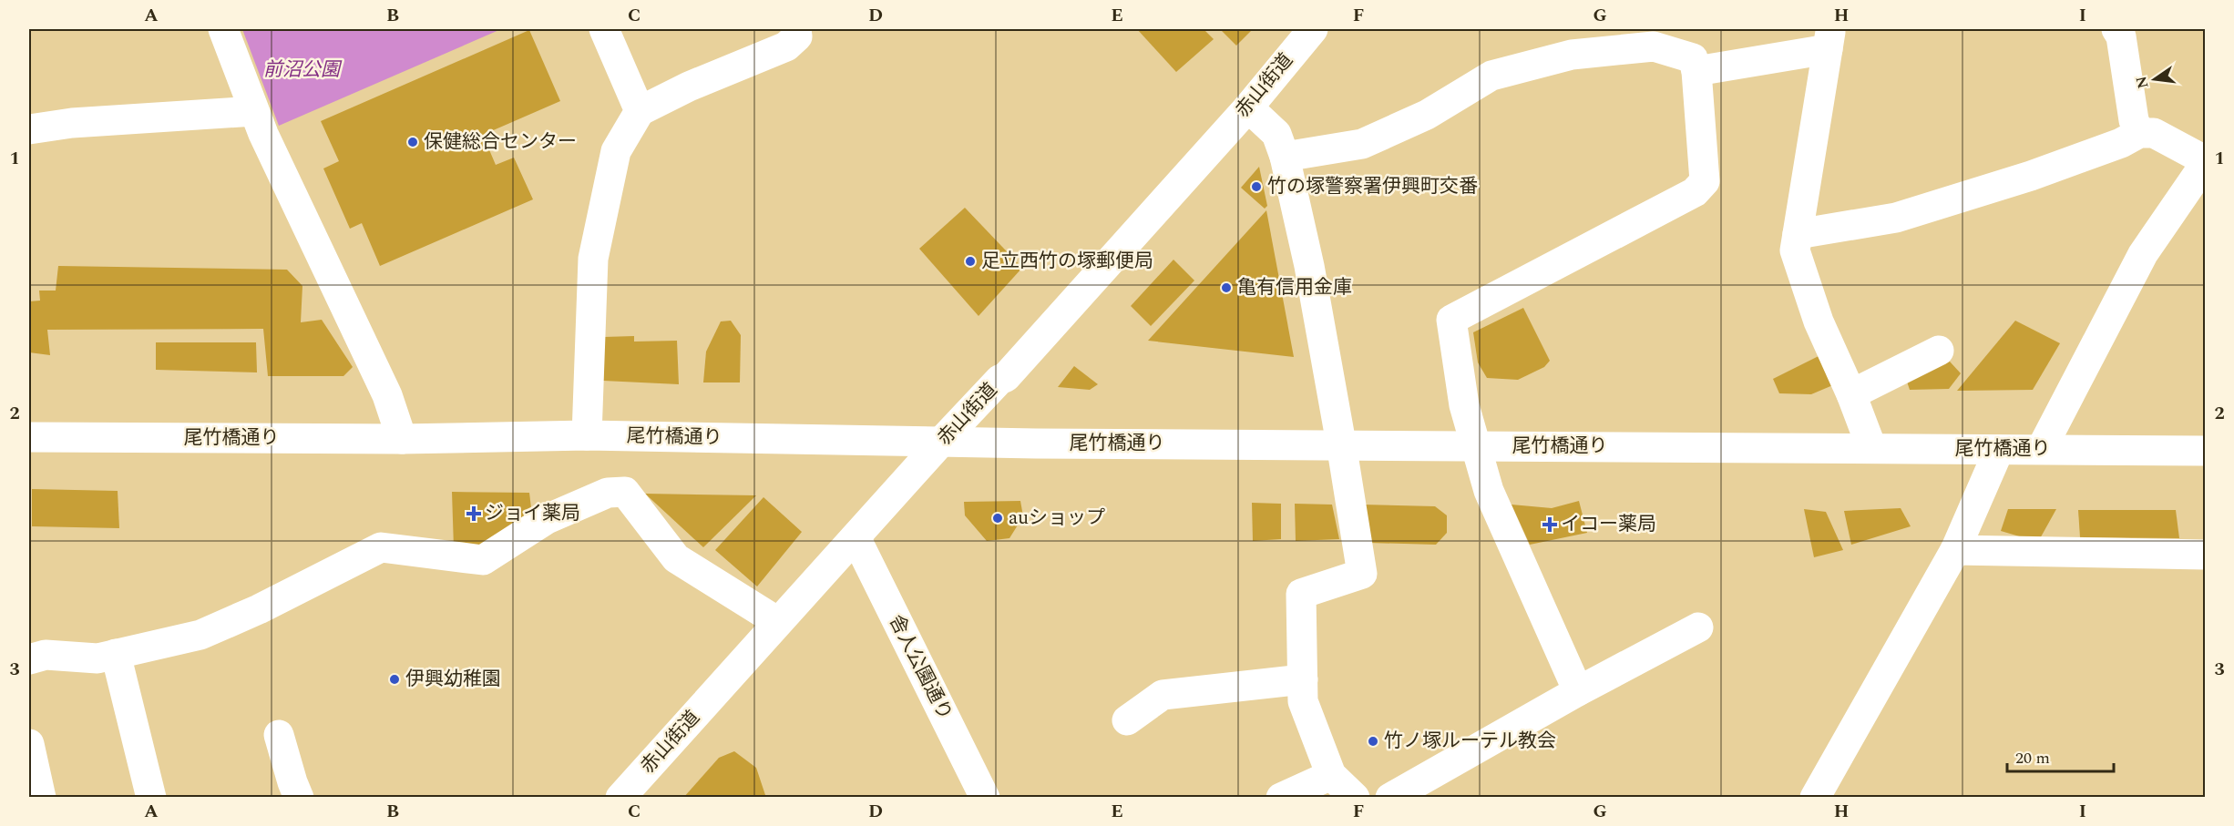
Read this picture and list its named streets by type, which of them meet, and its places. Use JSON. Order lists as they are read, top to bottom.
{
  "streets": {
    "street": ["赤山街道", "尾竹橋通り", "舎人公園通り"]
  },
  "crossings": [
    ["赤山街道", "尾竹橋通り"],
    ["赤山街道", "舎人公園通り"]
  ],
  "parks": ["前沼公園"],
  "places": {
    "other": [
      "保健総合センター",
      "竹の塚警察署伊興町交番",
      "足立西竹の塚郵便局",
      "亀有信用金庫",
      "auショップ",
      "伊興幼稚園",
      "竹ノ塚ルーテル教会"
    ],
    "health": ["ジョイ薬局", "イコー薬局"]
  },
  "scale_bar": "20 m",
  "north": "left",
  "grid": {
    "columns": [
      "A",
      "B",
      "C",
      "D",
      "E",
      "F",
      "G",
      "H",
      "I"
    ],
    "rows": ["1", "2", "3"]
  }
}
